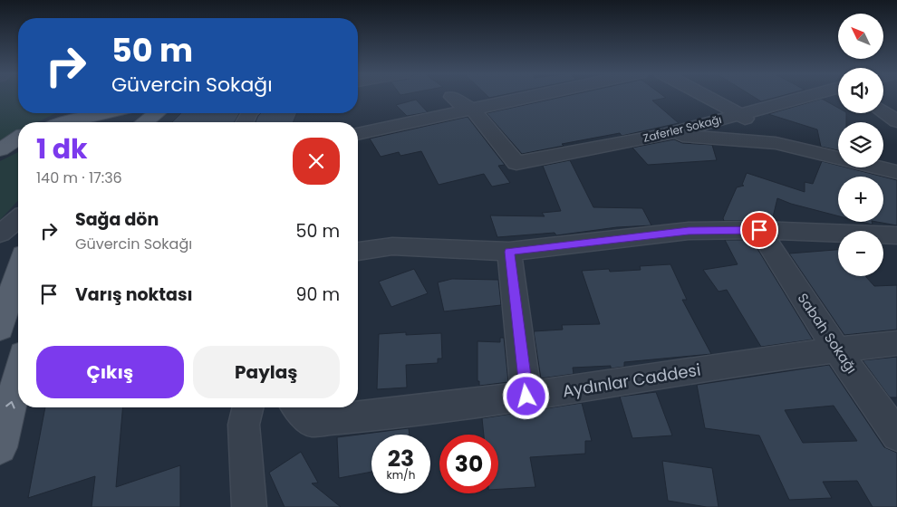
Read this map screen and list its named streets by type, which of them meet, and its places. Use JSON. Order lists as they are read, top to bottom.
{
  "streets": {
    "street": ["Zaferler Sokağı", "Sabah Sokağı", "Aydınlar Caddesi"]
  },
  "crossings": [
    ["Sabah Sokağı", "Aydınlar Caddesi"]
  ],
  "north": "top left",
  "page": {
    "map_buttons": ["+", "−"],
    "turn": ["50 m", "Güvercin Sokağı"],
    "heading": ["1 dk", "140 m · 17:36"],
    "list": [
      {
        "name": "Sağa dön",
        "note": "Güvercin Sokağı",
        "value": "50 m"
      },
      {
        "name": "Varış noktası",
        "value": "90 m"
      }
    ],
    "buttons": ["Çıkış", "Paylaş"],
    "speed": "23 km/h",
    "limit": "30"
  }
}
